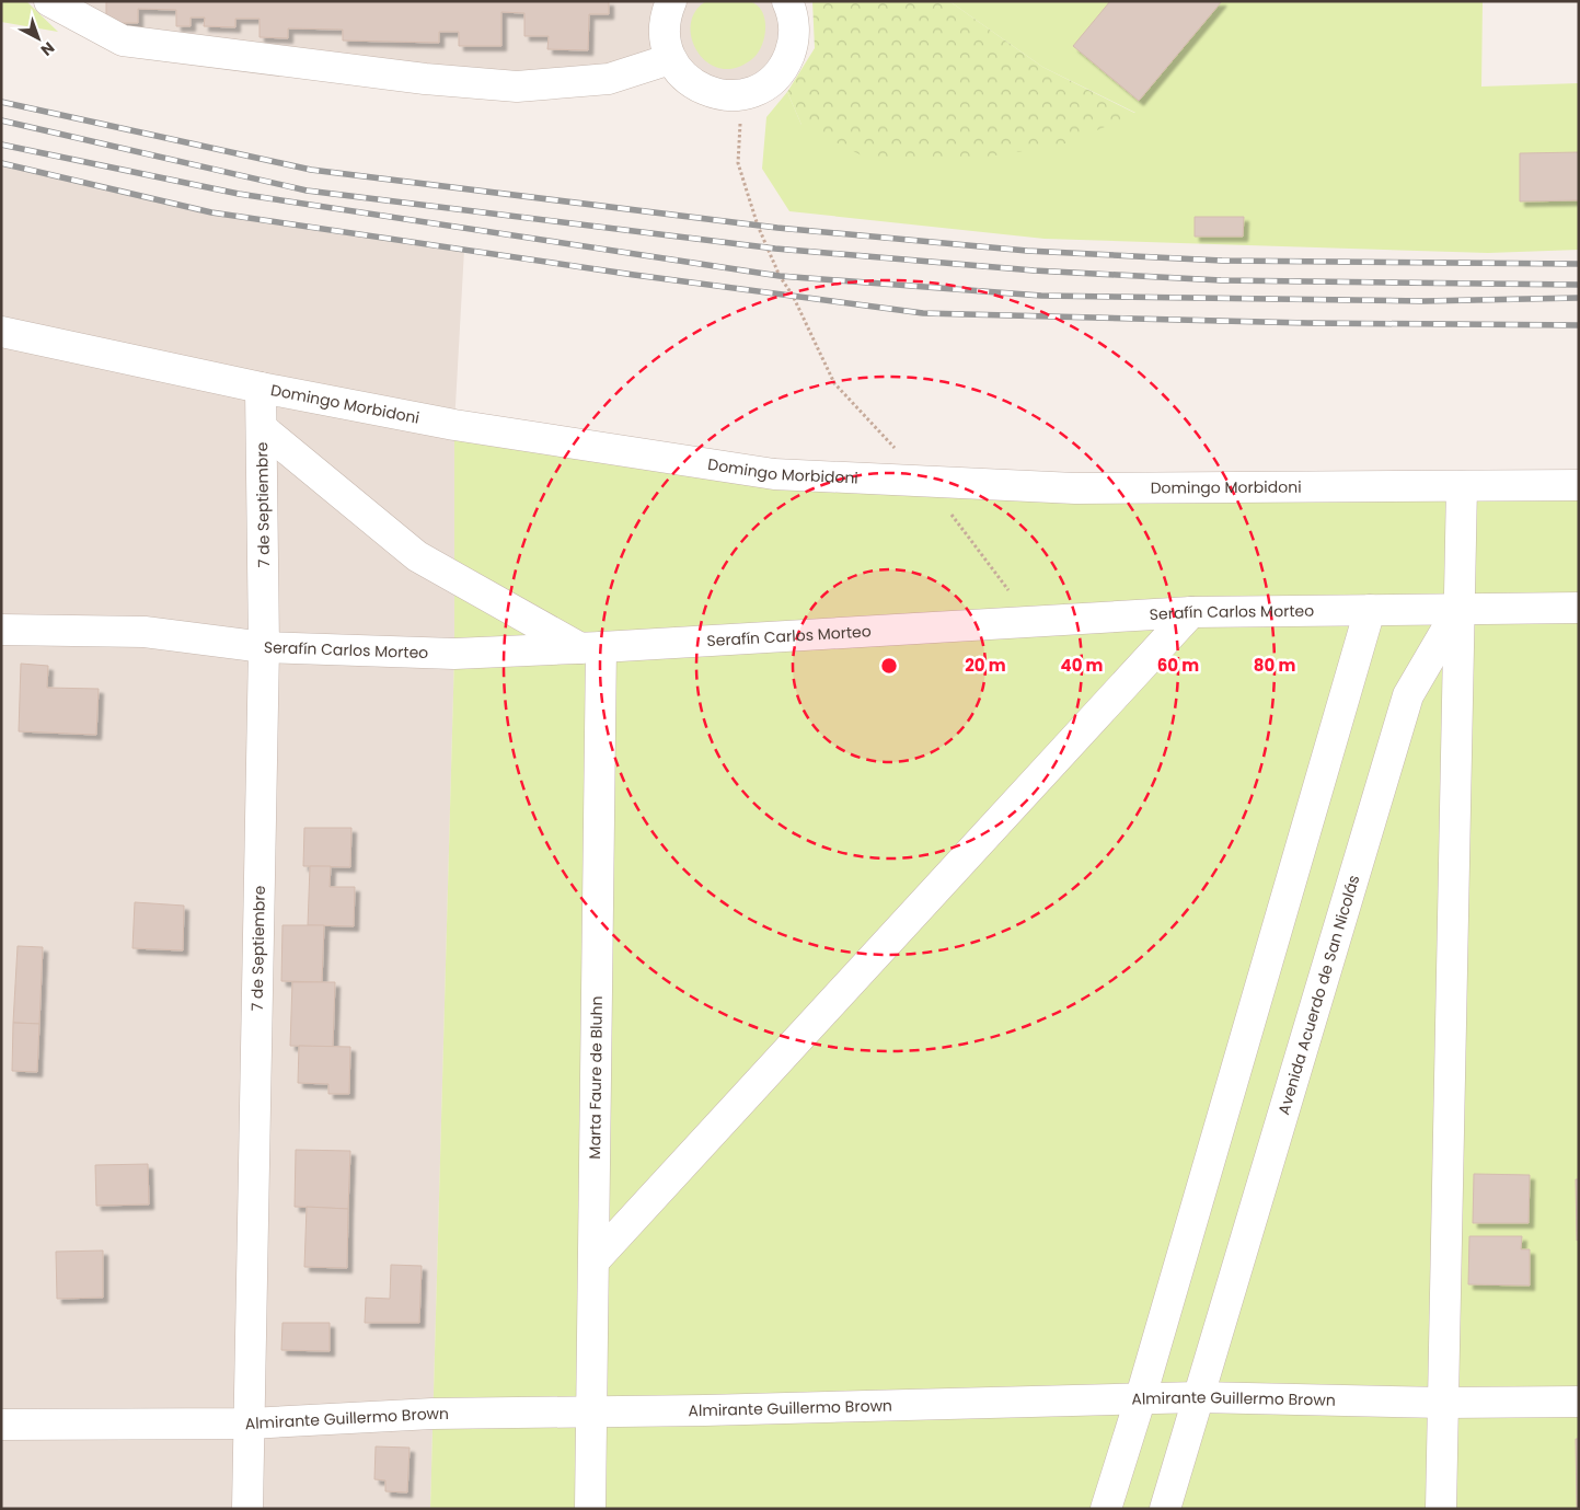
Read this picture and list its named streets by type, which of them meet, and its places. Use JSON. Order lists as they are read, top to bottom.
{
  "streets": {
    "street": [
      "Domingo Morbidoni",
      "7 de Septiembre",
      "Serafín Carlos Morteo",
      "Avenida Acuerdo de San Nicolás",
      "Marta Faure de Bluhn",
      "Almirante Guillermo Brown"
    ]
  },
  "crossings": [
    ["Domingo Morbidoni", "7 de Septiembre"],
    ["Domingo Morbidoni", "Avenida Acuerdo de San Nicolás"],
    ["7 de Septiembre", "Serafín Carlos Morteo"],
    ["7 de Septiembre", "Almirante Guillermo Brown"],
    ["Serafín Carlos Morteo", "Avenida Acuerdo de San Nicolás"],
    ["Serafín Carlos Morteo", "Marta Faure de Bluhn"],
    ["Avenida Acuerdo de San Nicolás", "Almirante Guillermo Brown"],
    ["Marta Faure de Bluhn", "Almirante Guillermo Brown"]
  ],
  "north": "bottom right",
  "rings": [
    "20 m",
    "40 m",
    "60 m",
    "80 m"
  ]
}
